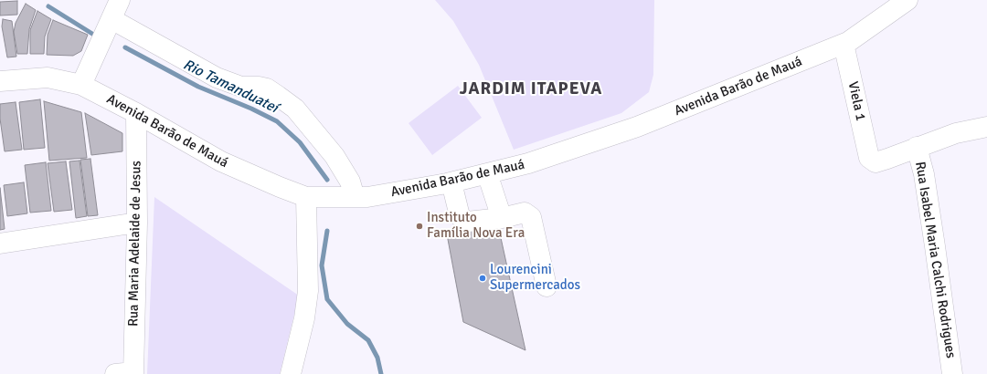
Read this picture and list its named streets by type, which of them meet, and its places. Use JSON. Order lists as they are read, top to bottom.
{
  "streets": {
    "street": [
      "Avenida Barão de Mauá",
      "Viela 1",
      "Rua Maria Adelaide de Jesus",
      "Rua Isabel Maria Calchi Rodrigues"
    ]
  },
  "crossings": [
    ["Avenida Barão de Mauá", "Viela 1"],
    ["Avenida Barão de Mauá", "Rua Maria Adelaide de Jesus"],
    ["Viela 1", "Rua Isabel Maria Calchi Rodrigues"]
  ],
  "districts": ["JARDIM ITAPEVA"],
  "water": ["Rio Tamanduateí"],
  "places": ["Instituto Família Nova Era", "Lourencini Supermercados"]
}
